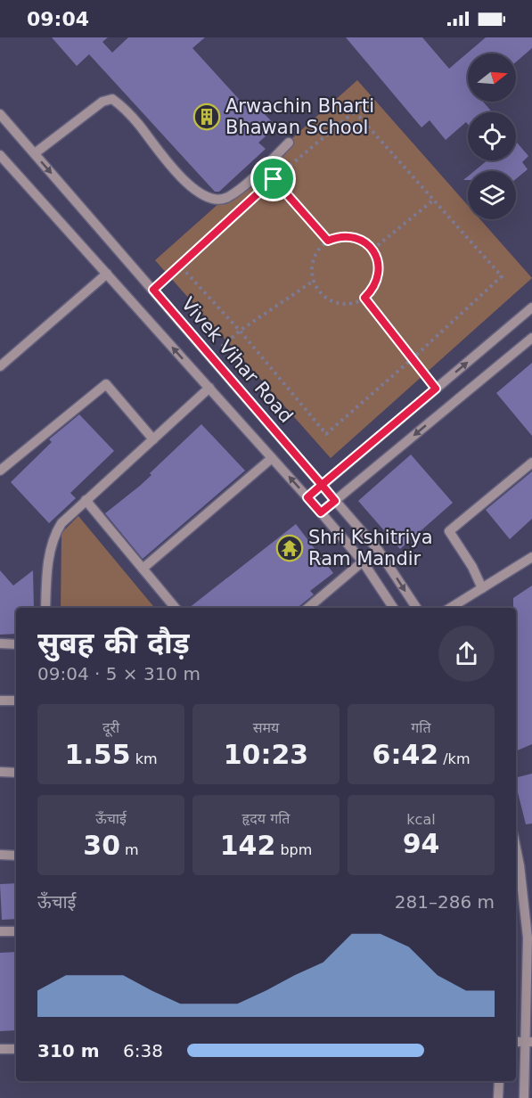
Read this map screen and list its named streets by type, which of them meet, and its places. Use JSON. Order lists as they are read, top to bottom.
{
  "streets": {
    "street": ["Vivek Vihar Road"]
  },
  "places": {
    "building": ["Arwachin Bharti Bhawan School"],
    "temple": ["Shri Kshitriya Ram Mandir"]
  },
  "north": "right",
  "page": {
    "status": "09:04",
    "heading": ["सुबह की दौड़", "09:04 · 5 × 310 m"],
    "stats": [
      ["दूरी", "1.55 km"],
      ["समय", "10:23"],
      ["गति", "6:42 /km"],
      ["ऊँचाई", "30 m"],
      ["हृदय गति", "142 bpm"],
      ["kcal", "94"]
    ],
    "chart": ["ऊँचाई", "281–286 m"],
    "list": [
      {
        "name": "310 m",
        "note": "6:38"
      }
    ]
  }
}
